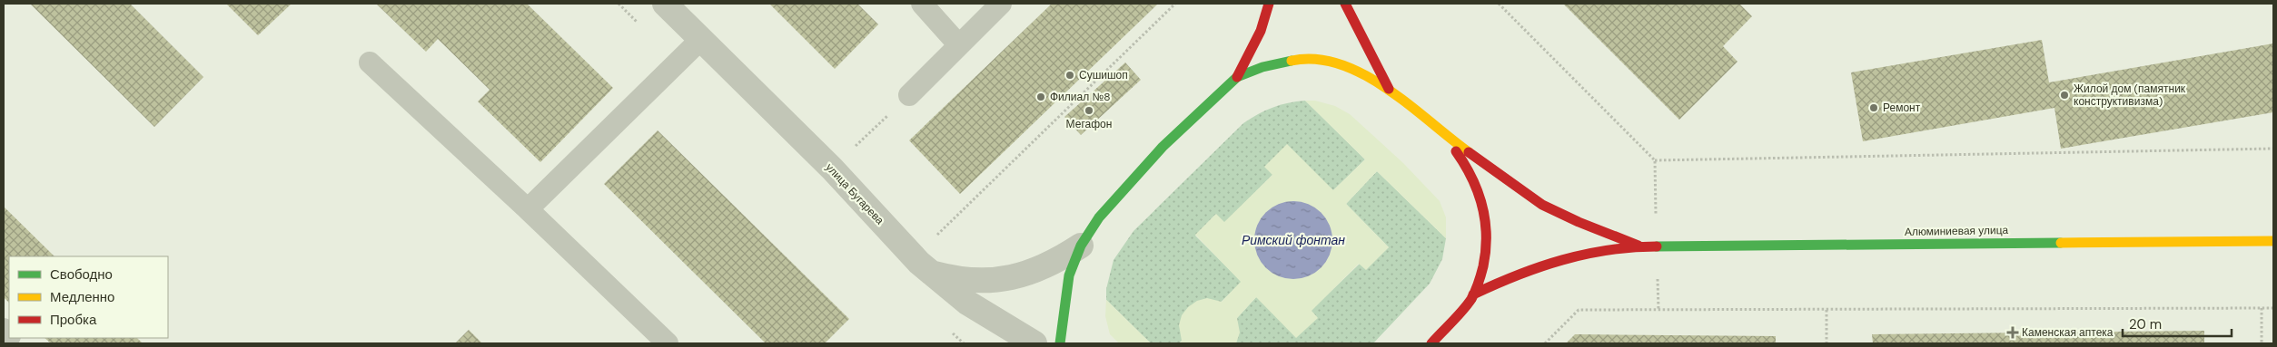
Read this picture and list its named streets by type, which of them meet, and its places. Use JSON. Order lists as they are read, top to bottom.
{
  "streets": {
    "main road": ["Алюминиевая улица"],
    "street": ["улица Бугарева"]
  },
  "water": ["Римский фонтан"],
  "places": {
    "other": [
      "Сушишоп",
      "Жилой дом (памятник конструктивизма)",
      "Филиал №8",
      "Ремонт",
      "Мегафон"
    ],
    "health": ["Каменская аптека"]
  },
  "legend": ["Свободно", "Медленно", "Пробка"],
  "scale_bar": "20 m"
}
